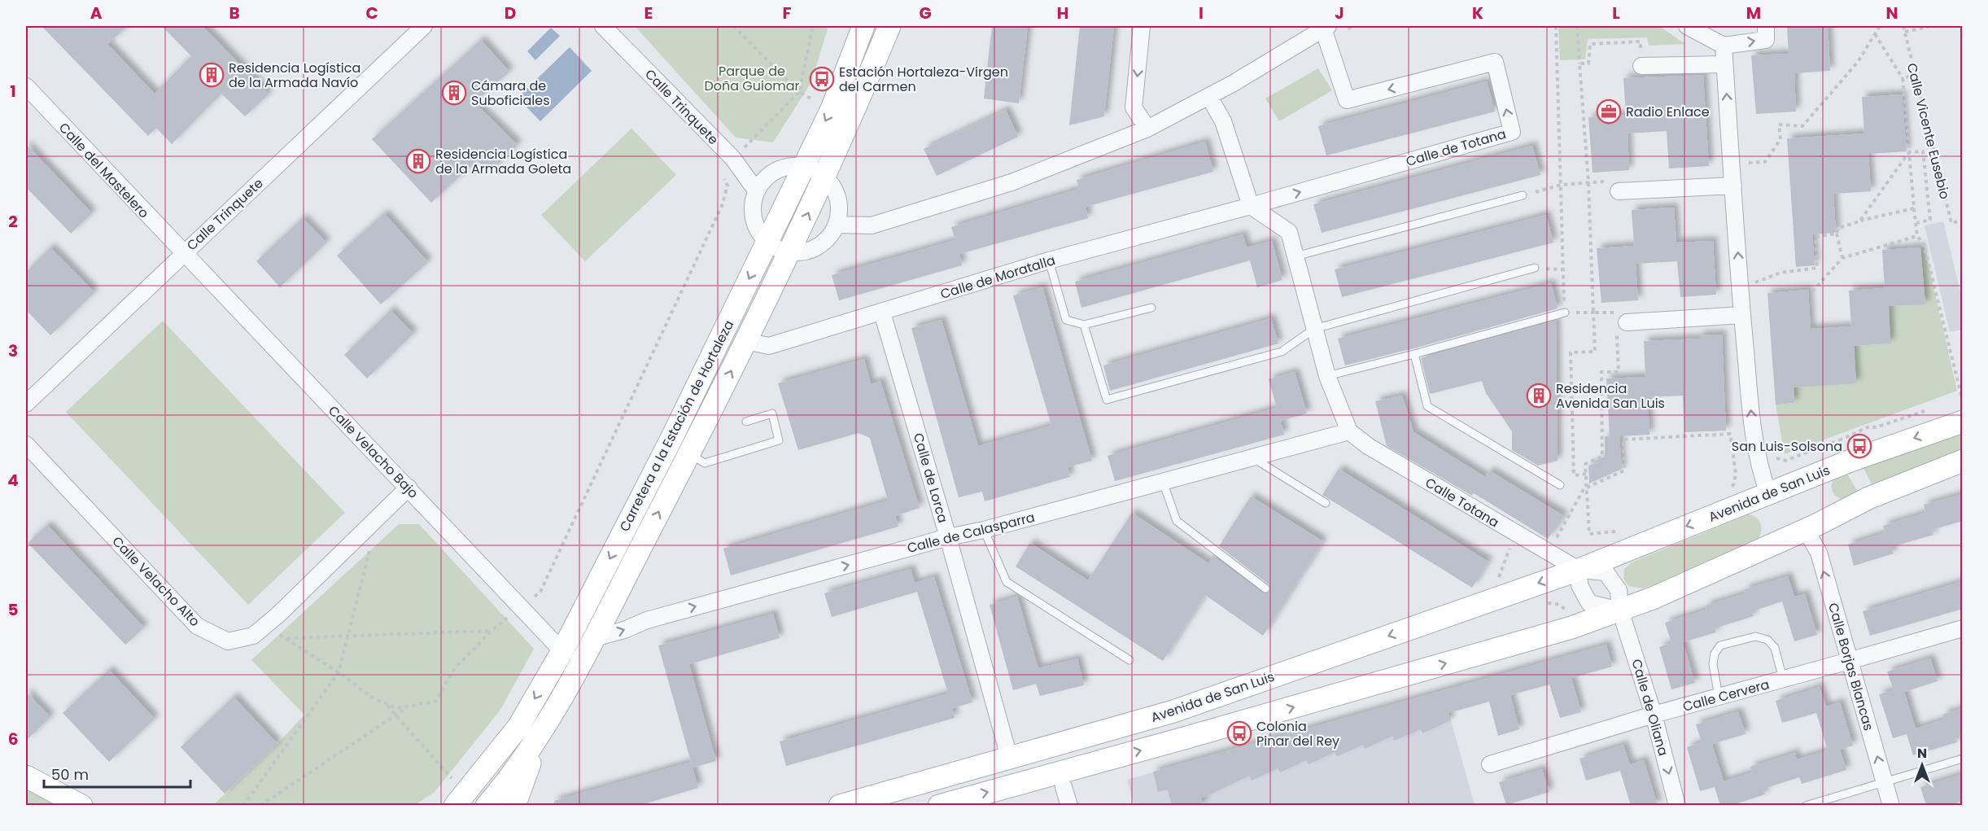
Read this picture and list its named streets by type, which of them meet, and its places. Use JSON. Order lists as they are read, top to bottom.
{
  "streets": {
    "street": [
      "Calle Trinquete",
      "Calle de Totana",
      "Calle del Mastelero",
      "Calle de Moratalla",
      "Carretera a la Estación de Hortaleza",
      "Calle Velacho Bajo",
      "Calle de Lorca",
      "Avenida de San Luis",
      "Calle Totana",
      "Calle de Calasparra",
      "Calle Velacho Alto",
      "Calle Borjas Blancas",
      "Calle Cervera",
      "Calle de Oliana"
    ],
    "path": ["Calle Vicente Eusebio"]
  },
  "crossings": [
    ["Calle Trinquete", "Calle del Mastelero"],
    ["Calle Trinquete", "Calle Velacho Bajo"],
    ["Calle de Totana", "Calle de Moratalla"],
    ["Calle del Mastelero", "Calle Velacho Bajo"],
    ["Calle de Moratalla", "Carretera a la Estación de Hortaleza"],
    ["Calle de Moratalla", "Calle de Lorca"],
    ["Carretera a la Estación de Hortaleza", "Calle Velacho Bajo"],
    ["Carretera a la Estación de Hortaleza", "Calle de Calasparra"],
    ["Calle Velacho Bajo", "Calle Velacho Alto"],
    ["Calle de Lorca", "Avenida de San Luis"],
    ["Calle de Lorca", "Calle de Calasparra"],
    ["Avenida de San Luis", "Calle Totana"],
    ["Avenida de San Luis", "Calle de Oliana"],
    ["Calle Totana", "Calle de Calasparra"],
    ["Calle Borjas Blancas", "Calle Cervera"],
    ["Calle Cervera", "Calle de Oliana"]
  ],
  "one_way": ["Calle de Calasparra", "Calle Borjas Blancas", "Calle de Oliana"],
  "parks": ["Parque de Doña Guiomar"],
  "places": {
    "building": [
      "Residencia Logística de la Armada Navío",
      "Cámara de Suboficiales",
      "Residencia Logística de la Armada Goleta",
      "Residencia Avenida San Luis"
    ],
    "bus stop": ["Estación Hortaleza-Virgen del Carmen", "San Luis-Solsona", "Colonia Pinar del Rey"],
    "office": ["Radio Enlace"]
  },
  "scale_bar": "50 m",
  "north": "top",
  "grid": {
    "columns": [
      "A",
      "B",
      "C",
      "D",
      "E",
      "F",
      "G",
      "H",
      "I",
      "J",
      "K",
      "L",
      "M",
      "N"
    ],
    "rows": [
      "1",
      "2",
      "3",
      "4",
      "5",
      "6"
    ]
  }
}
